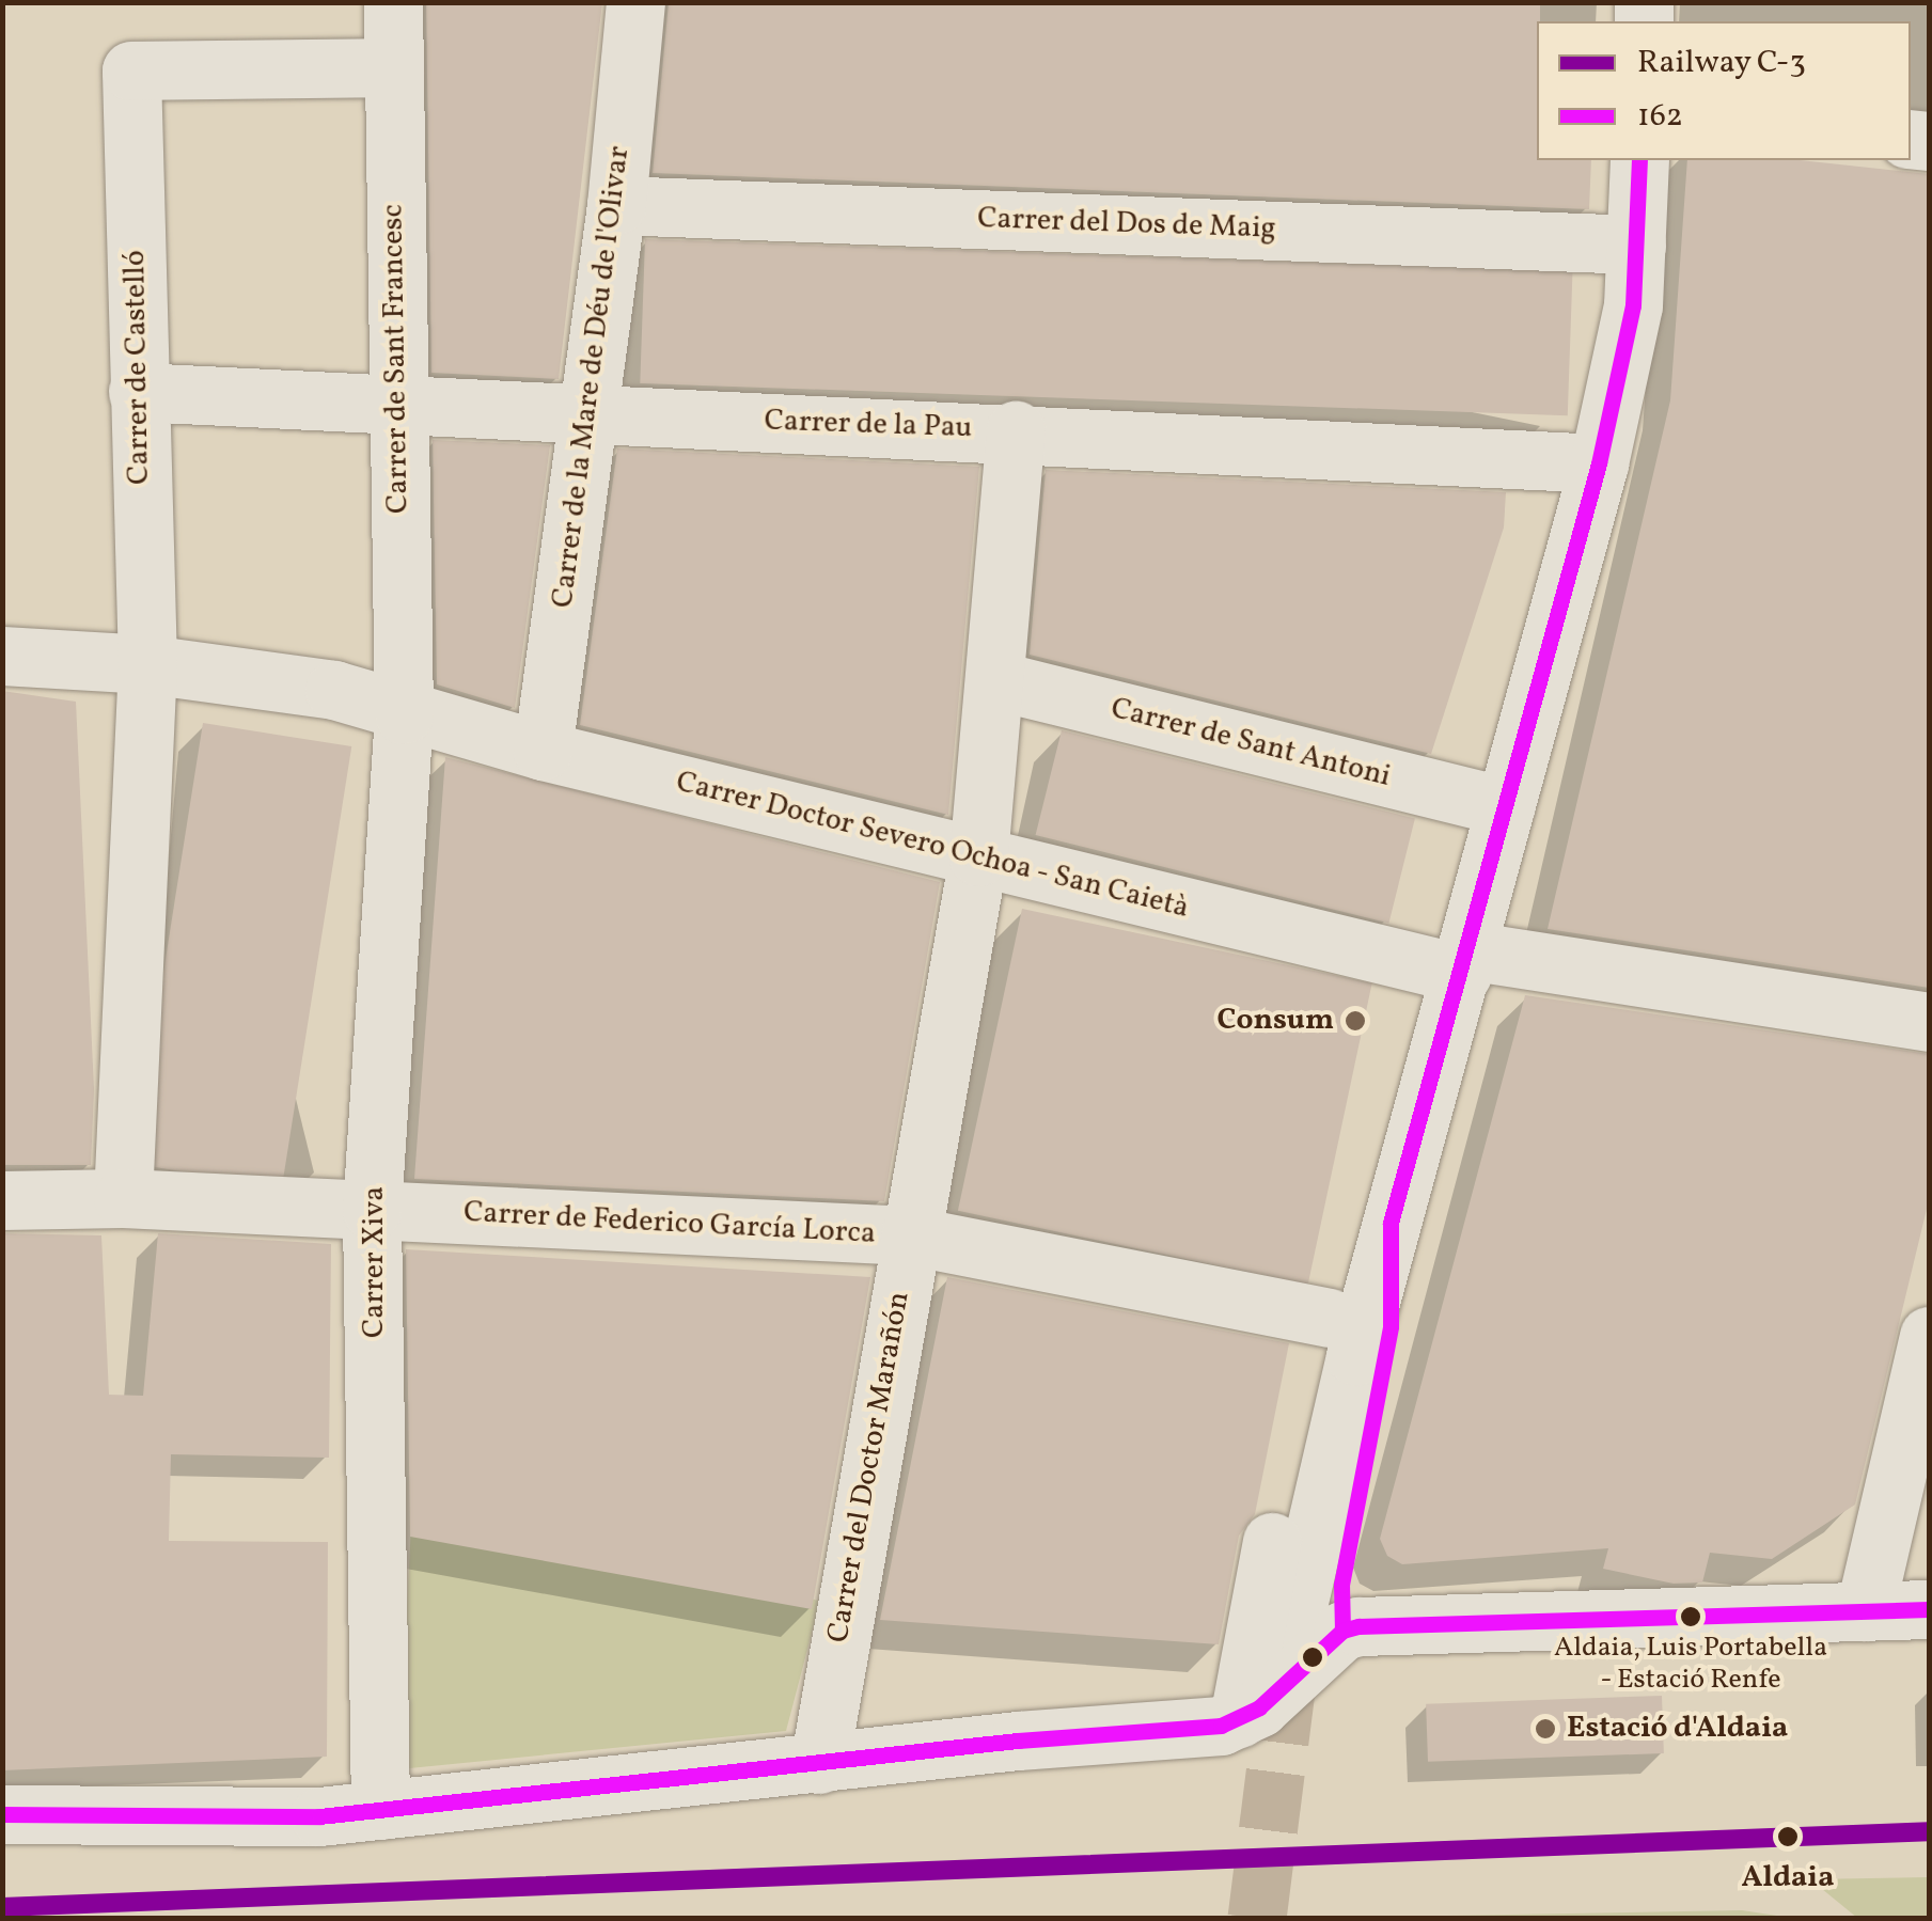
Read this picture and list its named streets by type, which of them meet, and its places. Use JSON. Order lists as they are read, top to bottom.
{
  "streets": {
    "street": [
      "Carrer del Dos de Maig",
      "Carrer de Sant Francesc",
      "Carrer de Castelló",
      "Carrer de la Mare de Déu de l'Olivar",
      "Carrer de la Pau",
      "Carrer de Sant Antoni",
      "Carrer Doctor Severo Ochoa - San Caietà",
      "Carrer de Federico García Lorca",
      "Carrer Xiva",
      "Carrer del Doctor Marañón"
    ]
  },
  "crossings": [
    ["Carrer del Dos de Maig", "Carrer de la Mare de Déu de l'Olivar"],
    ["Carrer de Sant Francesc", "Carrer de Castelló"],
    ["Carrer de Sant Francesc", "Carrer de la Pau"],
    ["Carrer de Sant Francesc", "Carrer Doctor Severo Ochoa - San Caietà"],
    ["Carrer de Sant Francesc", "Carrer Xiva"],
    ["Carrer de Castelló", "Carrer de la Pau"],
    ["Carrer de Castelló", "Carrer Doctor Severo Ochoa - San Caietà"],
    ["Carrer de Castelló", "Carrer de Federico García Lorca"],
    ["Carrer de la Mare de Déu de l'Olivar", "Carrer de la Pau"],
    ["Carrer de la Mare de Déu de l'Olivar", "Carrer Doctor Severo Ochoa - San Caietà"],
    ["Carrer de la Pau", "Carrer del Doctor Marañón"],
    ["Carrer de Sant Antoni", "Carrer del Doctor Marañón"],
    ["Carrer Doctor Severo Ochoa - San Caietà", "Carrer Xiva"],
    ["Carrer Doctor Severo Ochoa - San Caietà", "Carrer del Doctor Marañón"],
    ["Carrer de Federico García Lorca", "Carrer Xiva"],
    ["Carrer de Federico García Lorca", "Carrer del Doctor Marañón"]
  ],
  "places": [
    "Consum",
    "Aldaia, Luis Portabella - Estació Renfe",
    "Estació d'Aldaia",
    "Aldaia"
  ],
  "lines": ["transit line 162", "rail line C-3"],
  "legend": ["Railway C-3", "162"]
}
